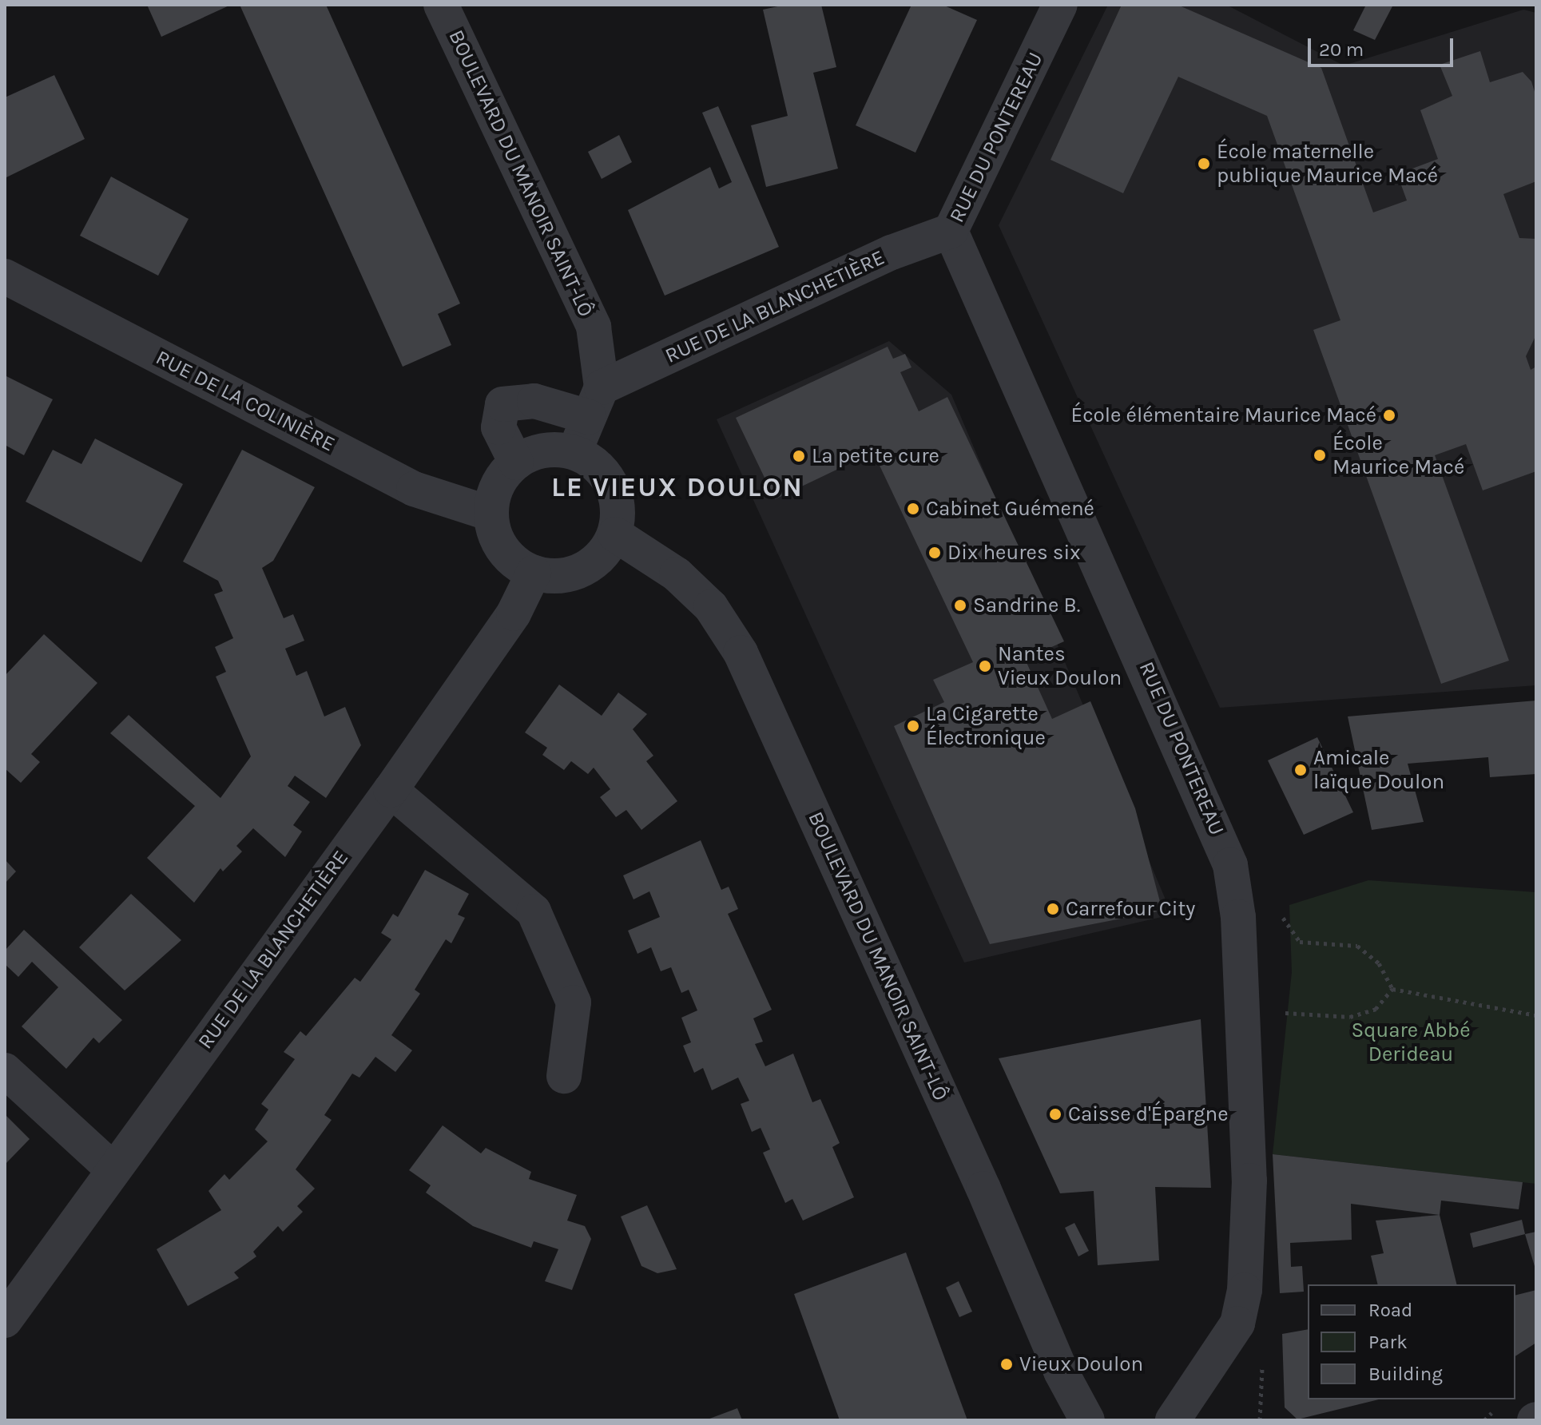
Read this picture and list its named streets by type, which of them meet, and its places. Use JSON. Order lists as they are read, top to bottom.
{
  "streets": {
    "street": [
      "RUE DU PONTEREAU",
      "BOULEVARD DU MANOIR SAINT-LÔ",
      "RUE DE LA BLANCHETIÈRE",
      "RUE DE LA COLINIÈRE"
    ]
  },
  "crossings": [
    ["RUE DU PONTEREAU", "RUE DE LA BLANCHETIÈRE"],
    ["BOULEVARD DU MANOIR SAINT-LÔ", "RUE DE LA BLANCHETIÈRE"],
    ["BOULEVARD DU MANOIR SAINT-LÔ", "RUE DE LA COLINIÈRE"],
    ["RUE DE LA BLANCHETIÈRE", "RUE DE LA COLINIÈRE"]
  ],
  "districts": ["LE VIEUX DOULON"],
  "parks": ["Square Abbé Derideau"],
  "places": [
    "École maternelle publique Maurice Macé",
    "École élémentaire Maurice Macé",
    "École Maurice Macé",
    "La petite cure",
    "Cabinet Guémené",
    "Dix heures six",
    "Sandrine B.",
    "Nantes Vieux Doulon",
    "La Cigarette Électronique",
    "Amicale laïque Doulon",
    "Carrefour City",
    "Caisse d'Épargne",
    "Vieux Doulon"
  ],
  "legend": ["Road", "Park", "Building"],
  "scale_bar": "20 m"
}
